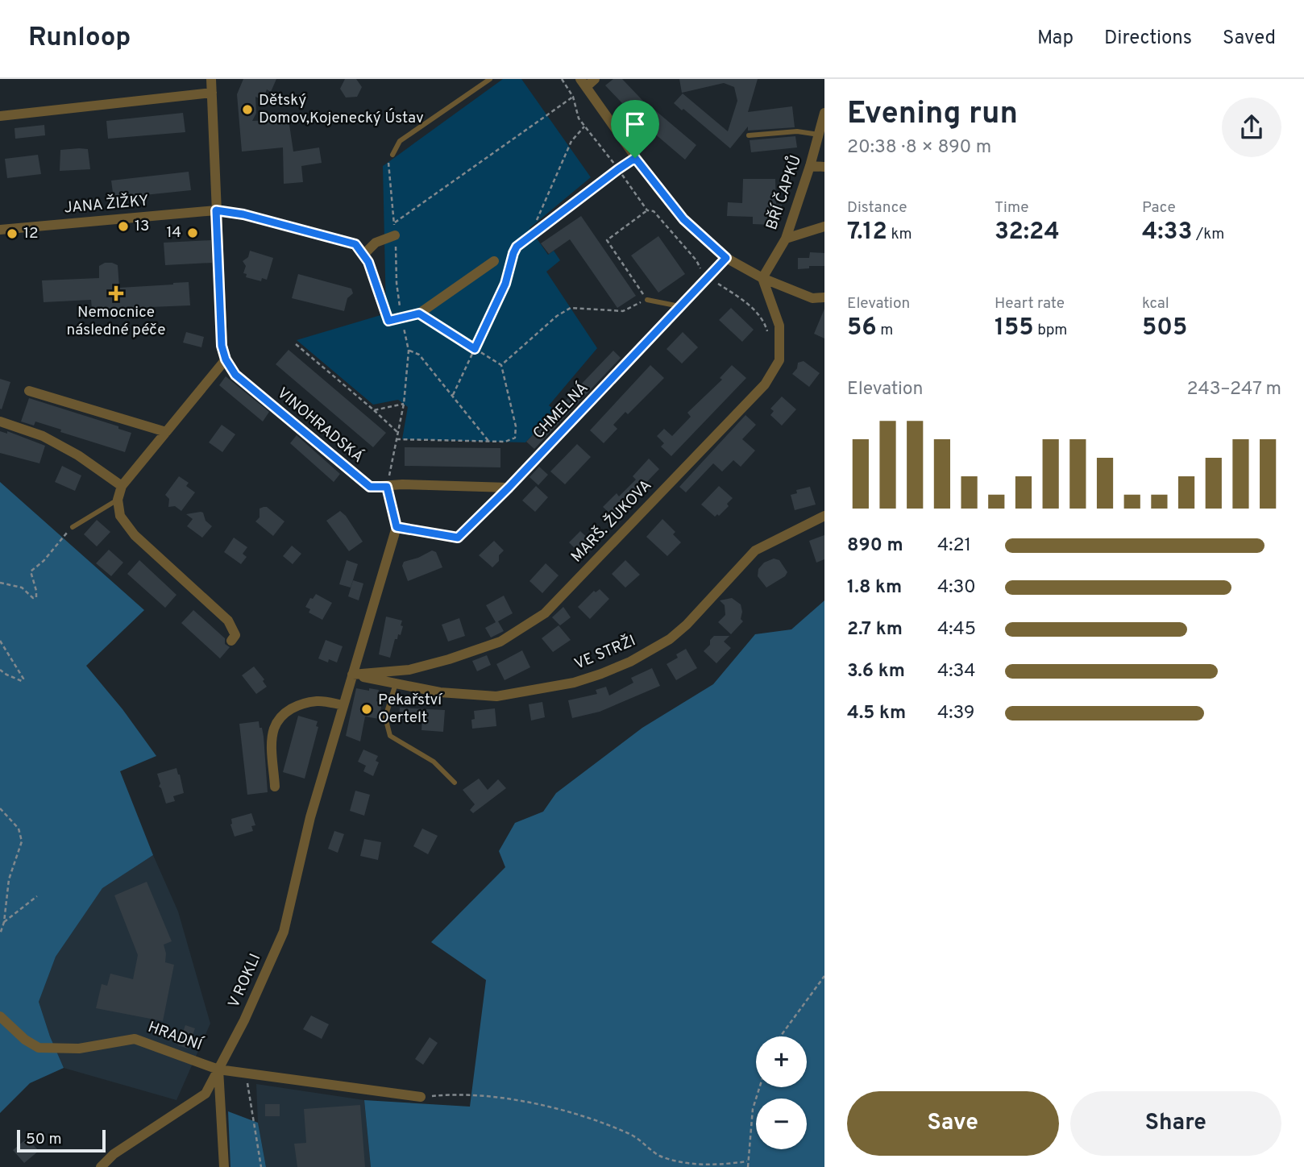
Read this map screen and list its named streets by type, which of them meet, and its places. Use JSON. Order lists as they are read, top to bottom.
{
  "streets": {
    "street": [
      "BŘÍ ČAPKŮ",
      "JANA ŽIŽKY",
      "CHMELNÁ",
      "VINOHRADSKÁ",
      "MARŠ. ŽUKOVA",
      "VE STRŽI",
      "V ROKLI",
      "HRADNÍ"
    ]
  },
  "crossings": [
    ["BŘÍ ČAPKŮ", "MARŠ. ŽUKOVA"],
    ["JANA ŽIŽKY", "VINOHRADSKÁ"],
    ["CHMELNÁ", "VINOHRADSKÁ"],
    ["CHMELNÁ", "V ROKLI"],
    ["MARŠ. ŽUKOVA", "VE STRŽI"],
    ["MARŠ. ŽUKOVA", "V ROKLI"],
    ["VE STRŽI", "V ROKLI"],
    ["V ROKLI", "HRADNÍ"]
  ],
  "places": {
    "other": [
      "Dětský Domov,Kojenecký Ústav",
      "13",
      "14",
      "12",
      "Pekařství Oertelt"
    ],
    "health": ["Nemocnice následné péče"]
  },
  "scale_bar": "50 m",
  "page": {
    "header": "Runloop",
    "nav": ["Map", "Directions", "Saved"],
    "heading": ["Evening run", "20:38 · 8 × 890 m"],
    "stats": [
      ["Distance", "7.12 km"],
      ["Time", "32:24"],
      ["Pace", "4:33 /km"],
      ["Elevation", "56 m"],
      ["Heart rate", "155 bpm"],
      ["kcal", "505"]
    ],
    "chart": ["Elevation", "243–247 m"],
    "list": [
      {
        "name": "890 m",
        "note": "4:21"
      },
      {
        "name": "1.8 km",
        "note": "4:30"
      },
      {
        "name": "2.7 km",
        "note": "4:45"
      },
      {
        "name": "3.6 km",
        "note": "4:34"
      },
      {
        "name": "4.5 km",
        "note": "4:39"
      }
    ],
    "map_buttons": ["+", "−"],
    "buttons": ["Save", "Share"],
    "scale": "50 m"
  }
}
